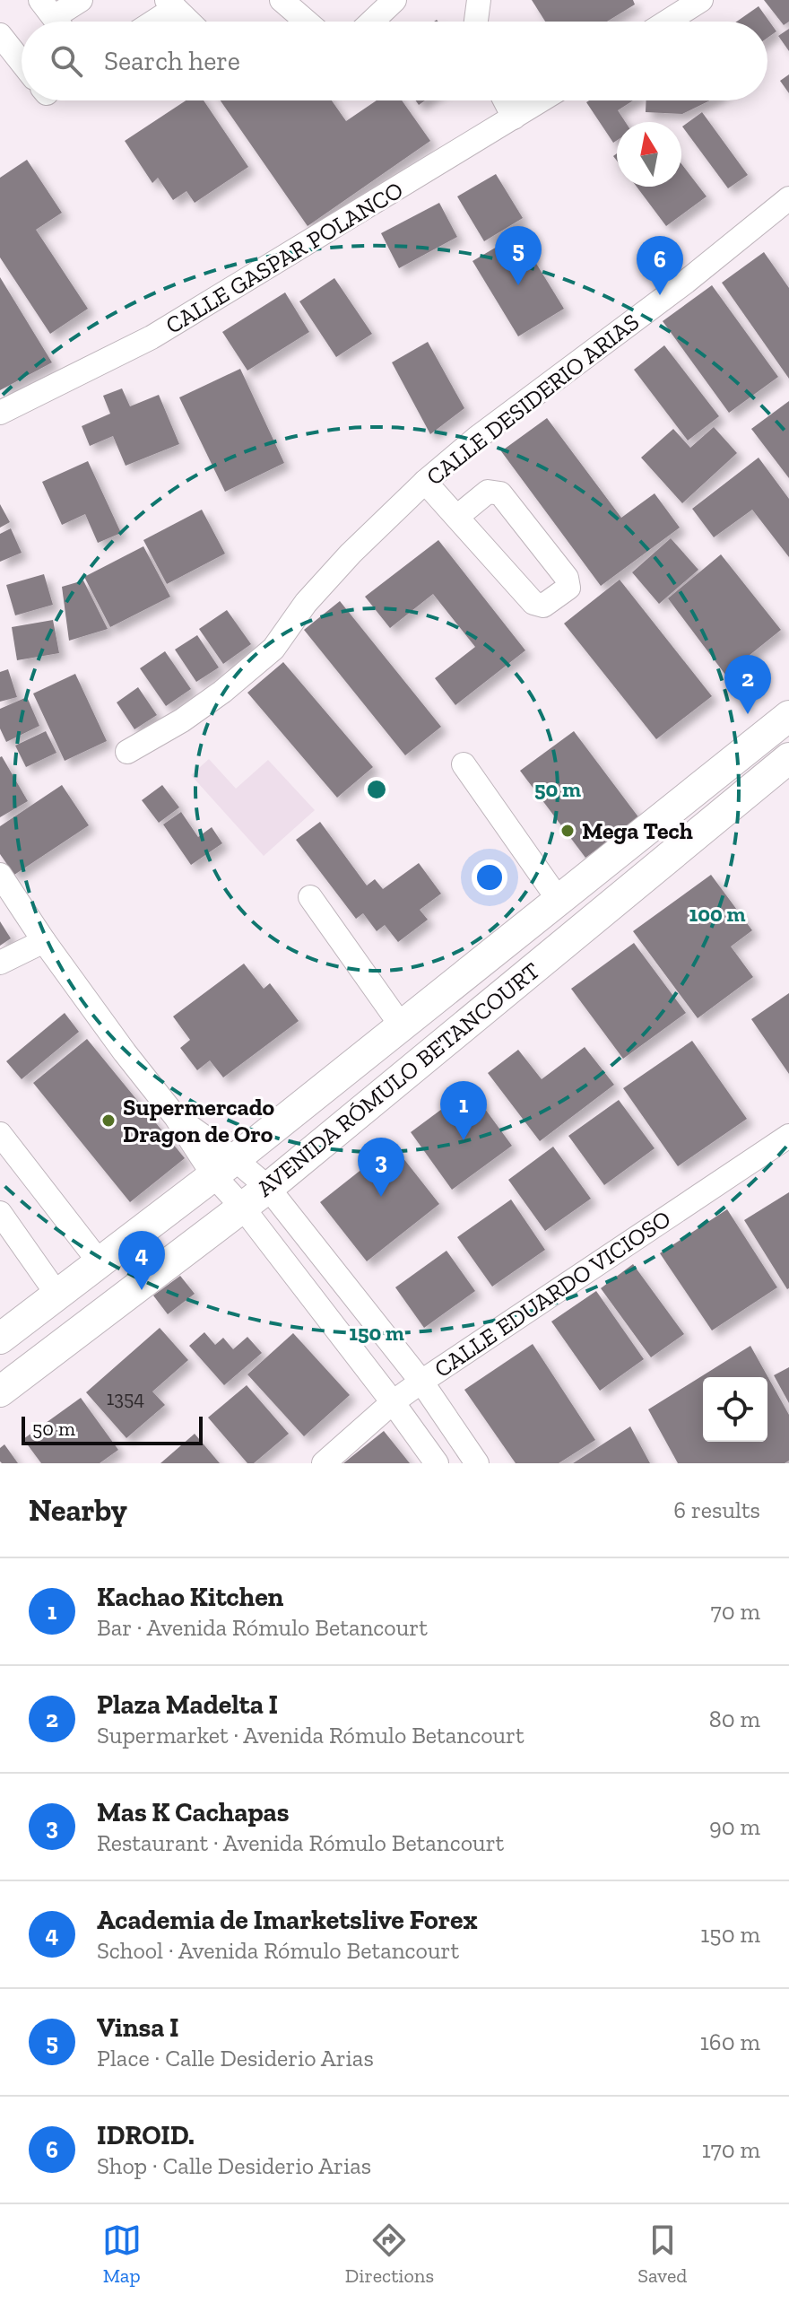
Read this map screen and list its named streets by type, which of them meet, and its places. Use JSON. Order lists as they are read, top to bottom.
{
  "streets": {
    "main road": ["AVENIDA RÓMULO BETANCOURT"],
    "street": ["CALLE GASPAR POLANCO", "CALLE DESIDERIO ARIAS", "CALLE EDUARDO VICIOSO"]
  },
  "places": ["Mega Tech", "Supermercado Dragon de Oro"],
  "house_numbers": ["1354"],
  "scale_bar": "50 m",
  "north": "top",
  "page": {
    "search": "Search here",
    "pins": [
      "5",
      "6",
      "2",
      "1",
      "3",
      "4"
    ],
    "scale": "50 m",
    "heading": ["Nearby", "6 results"],
    "list": [
      {
        "mark": "1",
        "name": "Kachao Kitchen",
        "note": "Bar · Avenida Rómulo Betancourt",
        "value": "70 m"
      },
      {
        "mark": "2",
        "name": "Plaza Madelta I",
        "note": "Supermarket · Avenida Rómulo Betancourt",
        "value": "80 m"
      },
      {
        "mark": "3",
        "name": "Mas K Cachapas",
        "note": "Restaurant · Avenida Rómulo Betancourt",
        "value": "90 m"
      },
      {
        "mark": "4",
        "name": "Academia de Imarketslive Forex",
        "note": "School · Avenida Rómulo Betancourt",
        "value": "150 m"
      },
      {
        "mark": "5",
        "name": "Vinsa I",
        "note": "Place · Calle Desiderio Arias",
        "value": "160 m"
      },
      {
        "mark": "6",
        "name": "IDROID.",
        "note": "Shop · Calle Desiderio Arias",
        "value": "170 m"
      }
    ],
    "nav": ["Map", "Directions", "Saved"]
  },
  "rings": ["50 m", "100 m", "150 m"]
}
